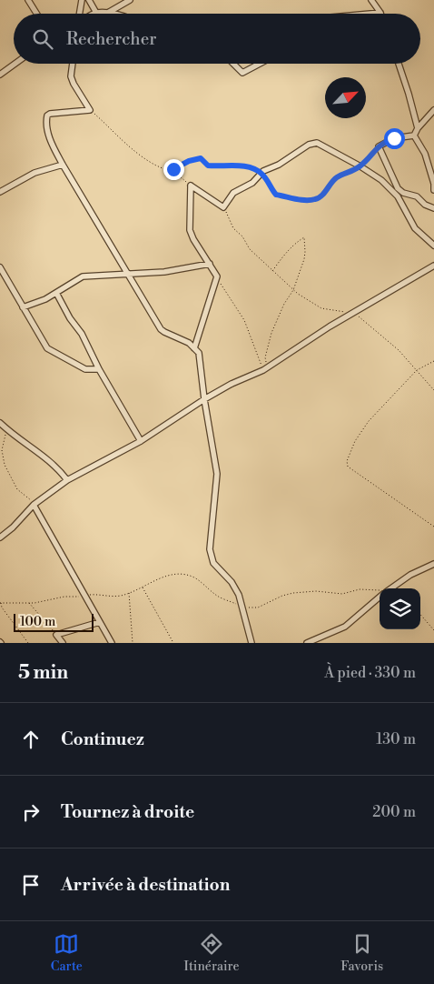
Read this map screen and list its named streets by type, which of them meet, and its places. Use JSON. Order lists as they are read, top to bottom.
{
  "scale_bar": "100 m",
  "north": "top right",
  "page": {
    "search": "Rechercher",
    "scale": "100 m",
    "heading": ["5 min", "À pied · 330 m"],
    "list": [
      ["Continuez", "130 m"],
      ["Tournez à droite", "200 m"],
      "Arrivée à destination"
    ],
    "nav": ["Carte", "Itinéraire", "Favoris"]
  }
}
